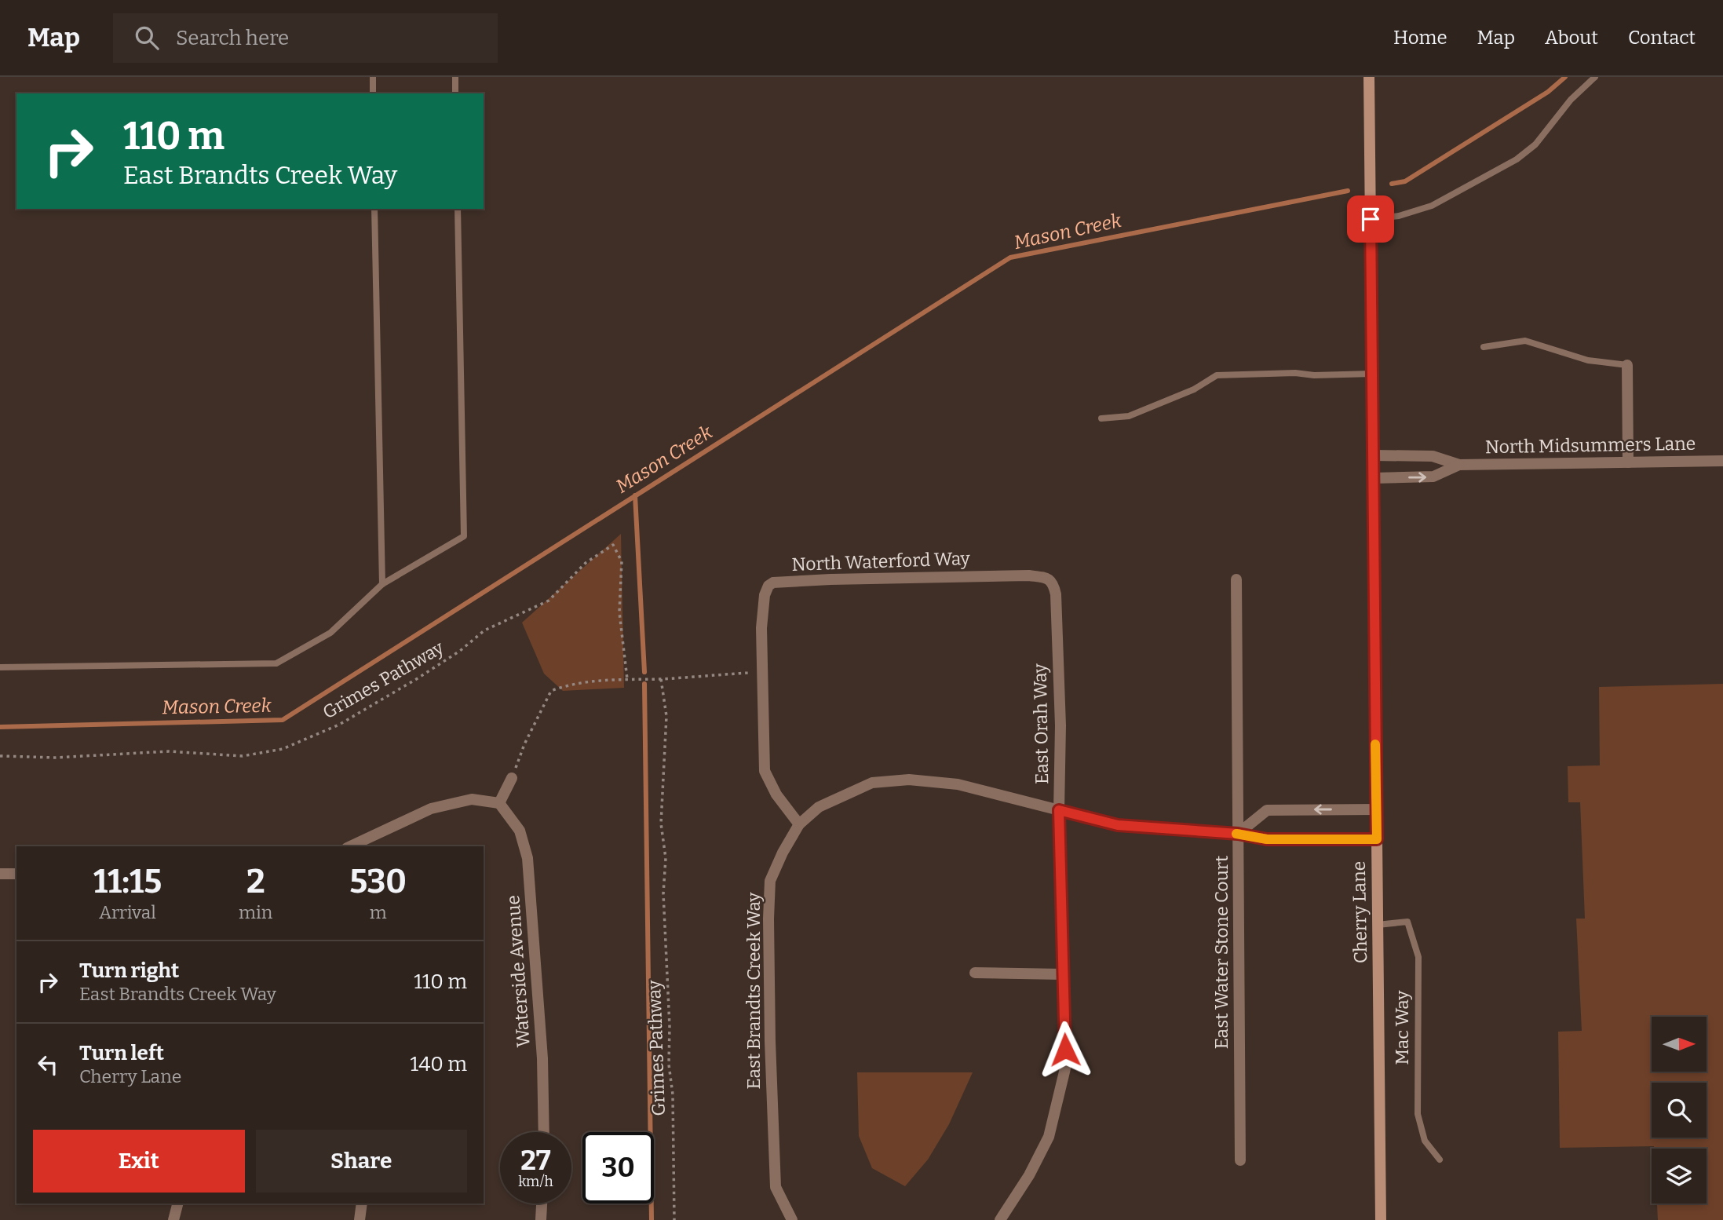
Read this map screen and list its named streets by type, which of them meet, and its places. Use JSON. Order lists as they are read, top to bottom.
{
  "streets": {
    "main road": ["Cherry Lane"],
    "street": [
      "North Midsummers Lane",
      "North Waterford Way",
      "East Orah Way",
      "East Water Stone Court",
      "Waterside Avenue",
      "East Brandts Creek Way"
    ],
    "lane": ["Mac Way"],
    "path": ["Grimes Pathway"]
  },
  "crossings": [
    ["North Midsummers Lane", "Cherry Lane"],
    ["North Waterford Way", "East Orah Way"],
    ["North Waterford Way", "East Brandts Creek Way"],
    ["East Orah Way", "East Brandts Creek Way"],
    ["Cherry Lane", "East Brandts Creek Way"],
    ["Cherry Lane", "Mac Way"],
    ["East Water Stone Court", "East Brandts Creek Way"]
  ],
  "water": ["Mason Creek"],
  "north": "right",
  "page": {
    "header": "Map",
    "search": "Search here",
    "nav": [
      "Home",
      "Map",
      "About",
      "Contact"
    ],
    "turn": ["110 m", "East Brandts Creek Way"],
    "eta": [
      "11:15",
      "Arrival",
      "2",
      "min",
      "530",
      "m"
    ],
    "list": [
      {
        "name": "Turn right",
        "note": "East Brandts Creek Way",
        "value": "110 m"
      },
      {
        "name": "Turn left",
        "note": "Cherry Lane",
        "value": "140 m"
      }
    ],
    "buttons": ["Exit", "Share"],
    "speed": "27 km/h",
    "limit": "30"
  }
}
